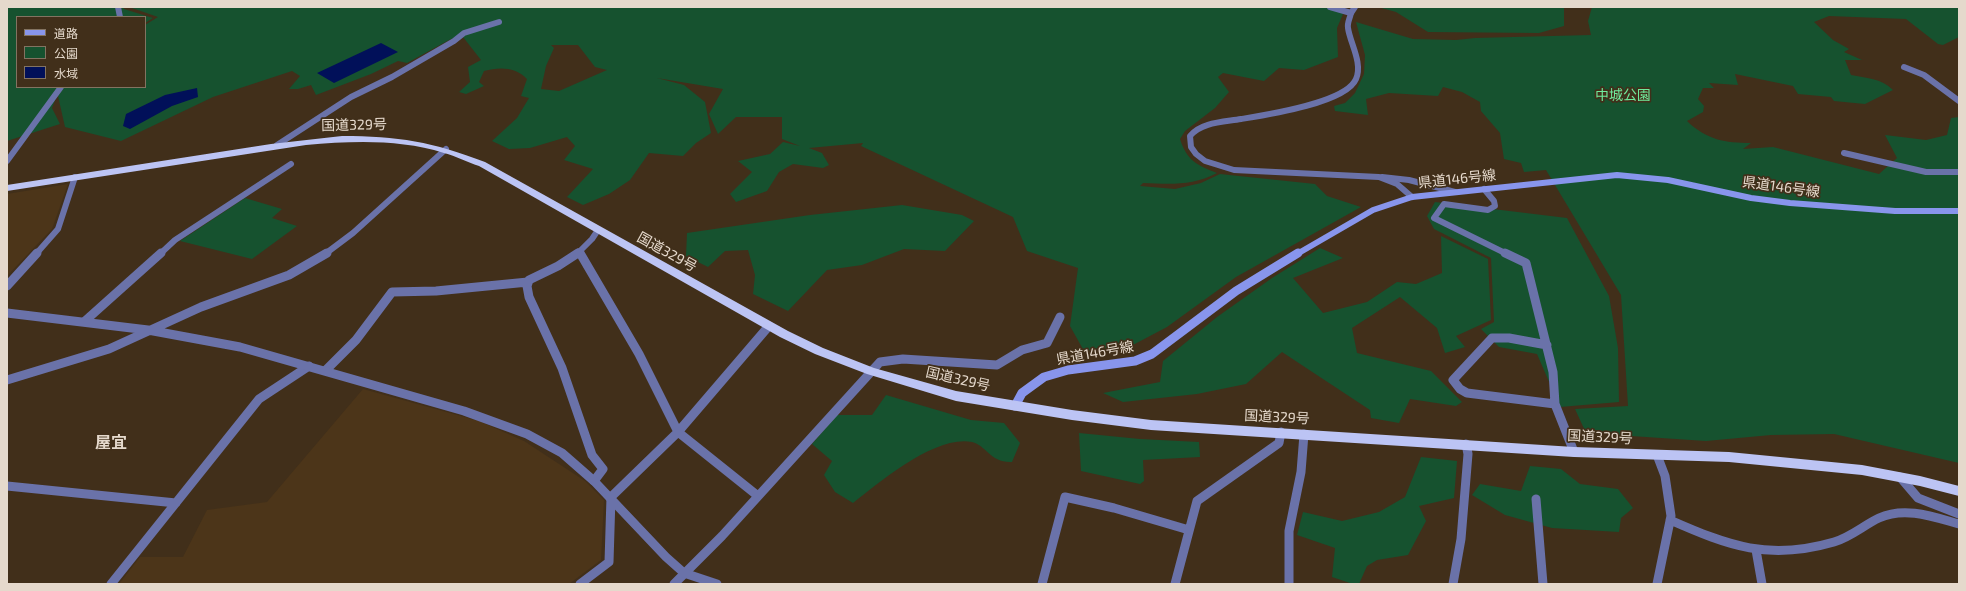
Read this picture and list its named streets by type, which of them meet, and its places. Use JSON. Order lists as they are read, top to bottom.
{
  "streets": {
    "highway": ["国道329号"],
    "main road": ["県道146号線"]
  },
  "crossings": [
    ["国道329号", "県道146号線"]
  ],
  "districts": ["屋宜"],
  "parks": ["中城公園"],
  "legend": ["道路", "公園", "水域"]
}
